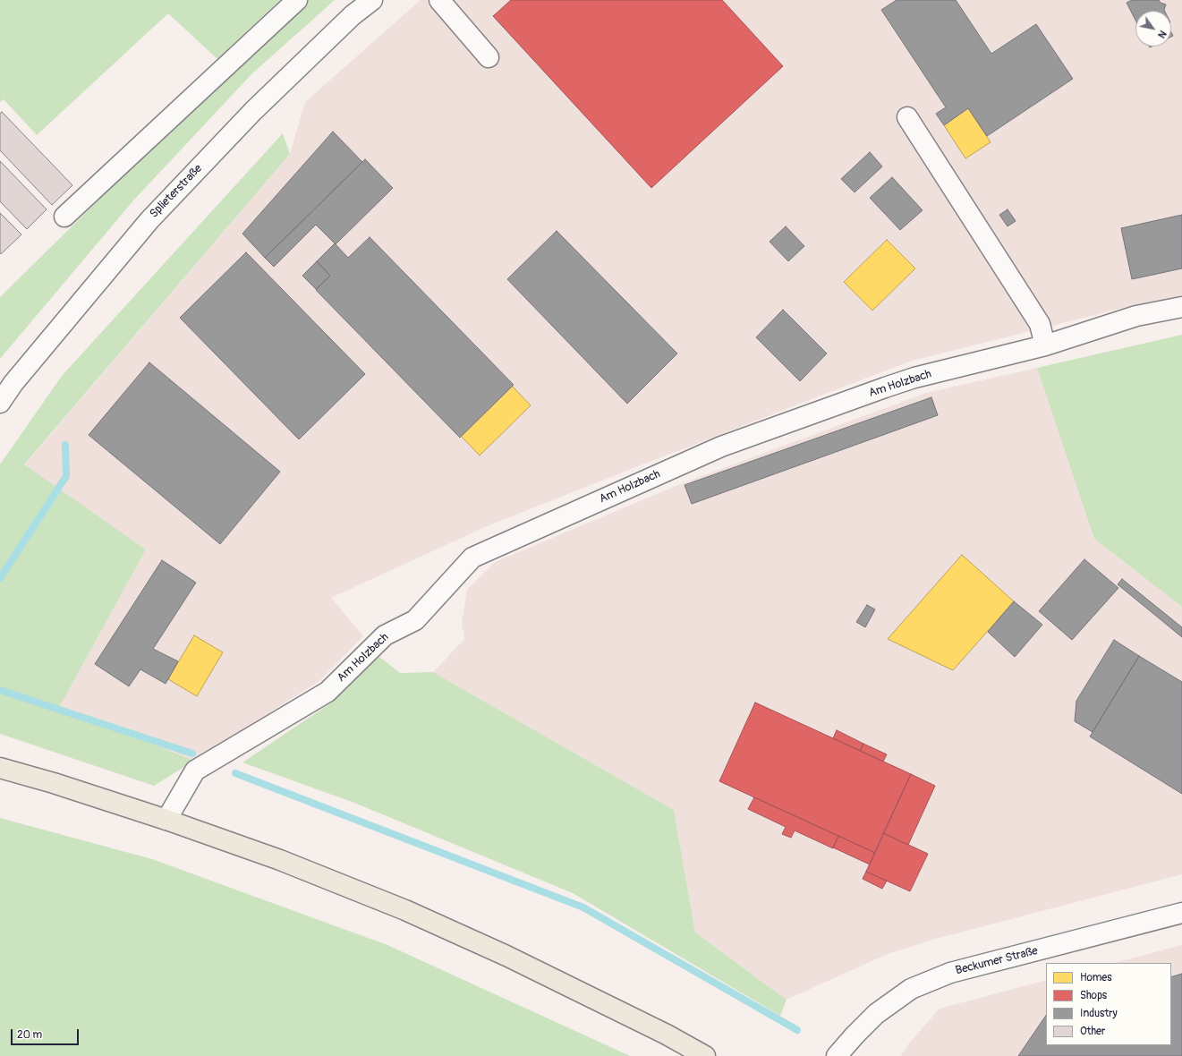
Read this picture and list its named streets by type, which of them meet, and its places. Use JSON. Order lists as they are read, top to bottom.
{
  "streets": {
    "street": ["Splieterstraße", "Am Holzbach", "Beckumer Straße"]
  },
  "legend": [
    "Homes",
    "Shops",
    "Industry",
    "Other"
  ],
  "scale_bar": "20 m",
  "north": "bottom right"
}
